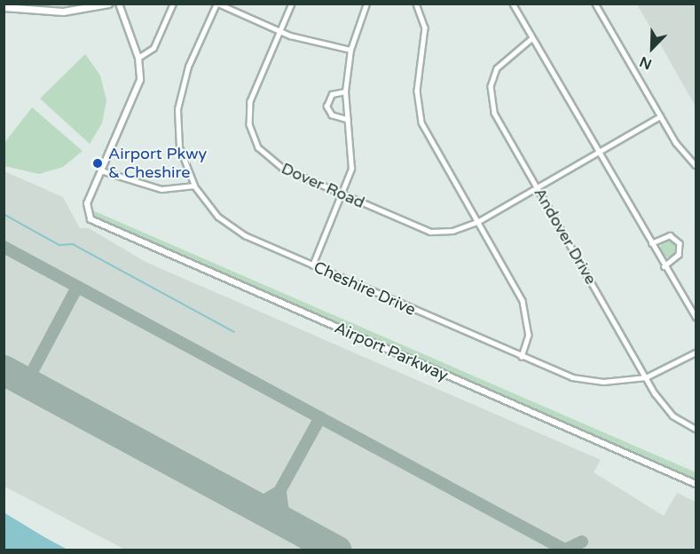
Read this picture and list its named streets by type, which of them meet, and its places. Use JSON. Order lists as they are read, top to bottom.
{
  "streets": {
    "street": [
      "Dover Road",
      "Andover Drive",
      "Cheshire Drive",
      "Airport Parkway"
    ]
  },
  "crossings": [
    ["Dover Road", "Andover Drive"],
    ["Andover Drive", "Cheshire Drive"]
  ],
  "places": ["Airport Pkwy & Cheshire"],
  "north": "bottom left"
}
